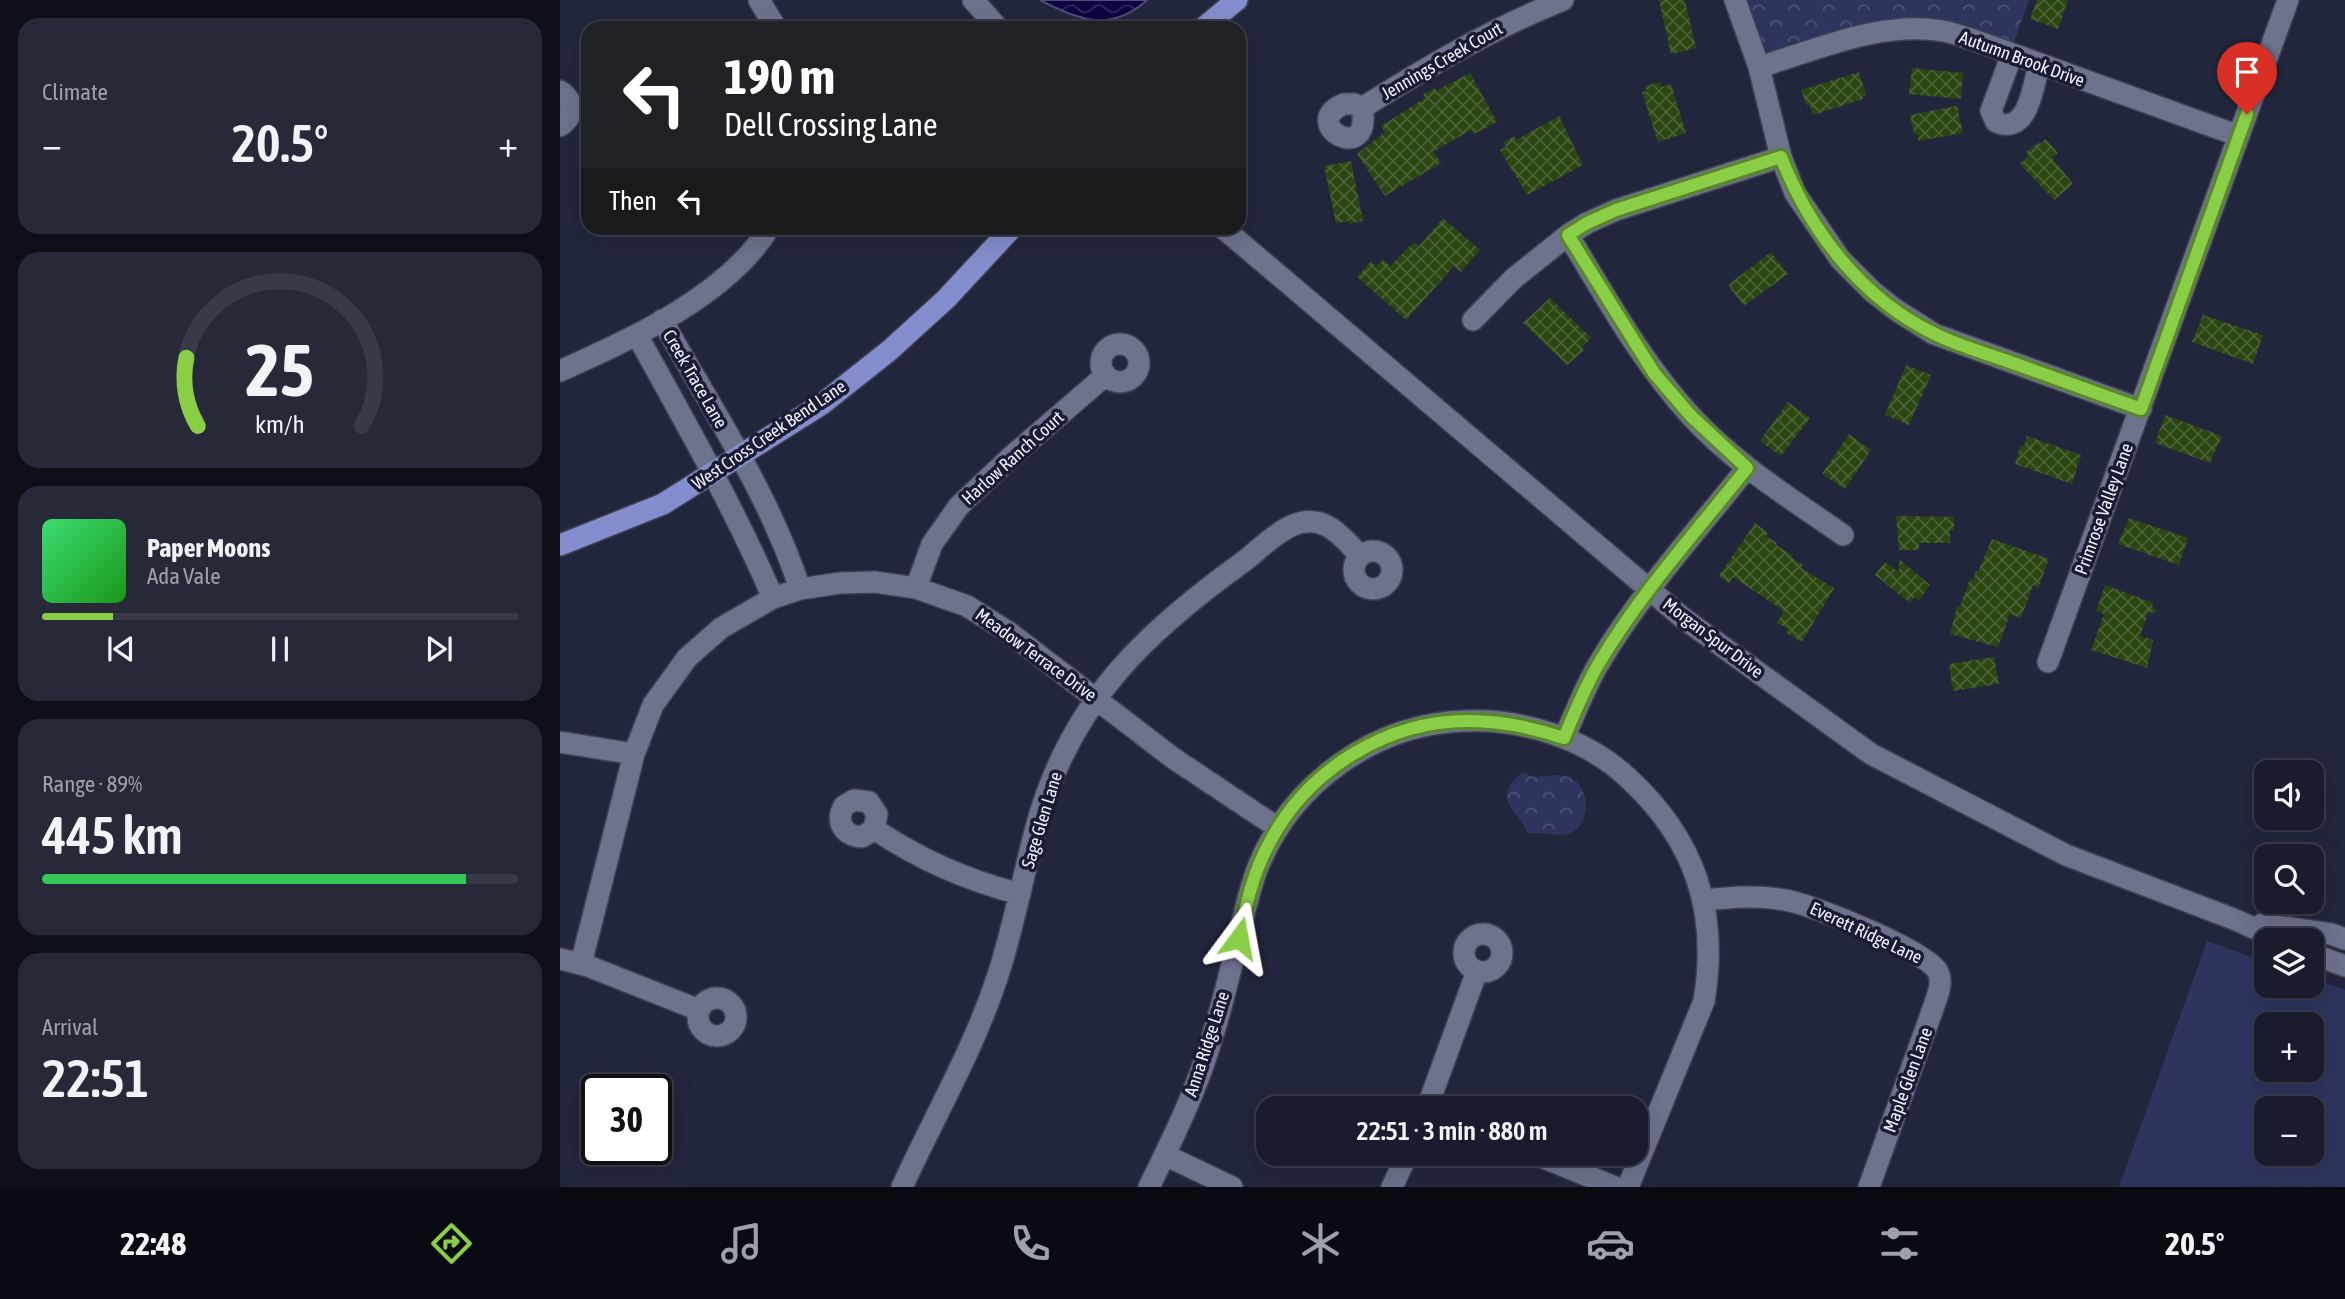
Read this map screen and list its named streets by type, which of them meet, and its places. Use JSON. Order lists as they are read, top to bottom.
{
  "streets": {
    "main road": ["West Cross Creek Bend Lane"],
    "street": [
      "Autumn Brook Drive",
      "Jennings Creek Court",
      "Creek Trace Lane",
      "Harlow Ranch Court",
      "Primrose Valley Lane",
      "Morgan Spur Drive",
      "Meadow Terrace Drive",
      "Sage Glen Lane",
      "Everett Ridge Lane",
      "Anna Ridge Lane",
      "Maple Glen Lane"
    ]
  },
  "crossings": [
    ["Autumn Brook Drive", "Primrose Valley Lane"],
    ["Creek Trace Lane", "West Cross Creek Bend Lane"],
    ["Creek Trace Lane", "Meadow Terrace Drive"],
    ["Harlow Ranch Court", "Meadow Terrace Drive"],
    ["Meadow Terrace Drive", "Sage Glen Lane"],
    ["Meadow Terrace Drive", "Anna Ridge Lane"],
    ["Everett Ridge Lane", "Anna Ridge Lane"],
    ["Everett Ridge Lane", "Maple Glen Lane"]
  ],
  "page": {
    "tile": [
      "Climate",
      ["Range · 89%", "445 km"],
      ["Arrival", "22:51"]
    ],
    "turn": ["190 m", "Dell Crossing Lane"],
    "heat": ["−", "20.5°", "+"],
    "then": "Then",
    "song": ["Paper Moons", "Ada Vale"],
    "map_buttons": ["+", "−"],
    "limit": "30",
    "trip": "22:51 · 3 min · 880 m",
    "tabs": ["22:48", "20.5°"],
    "gauge": ["25", "km/h"]
  }
}
